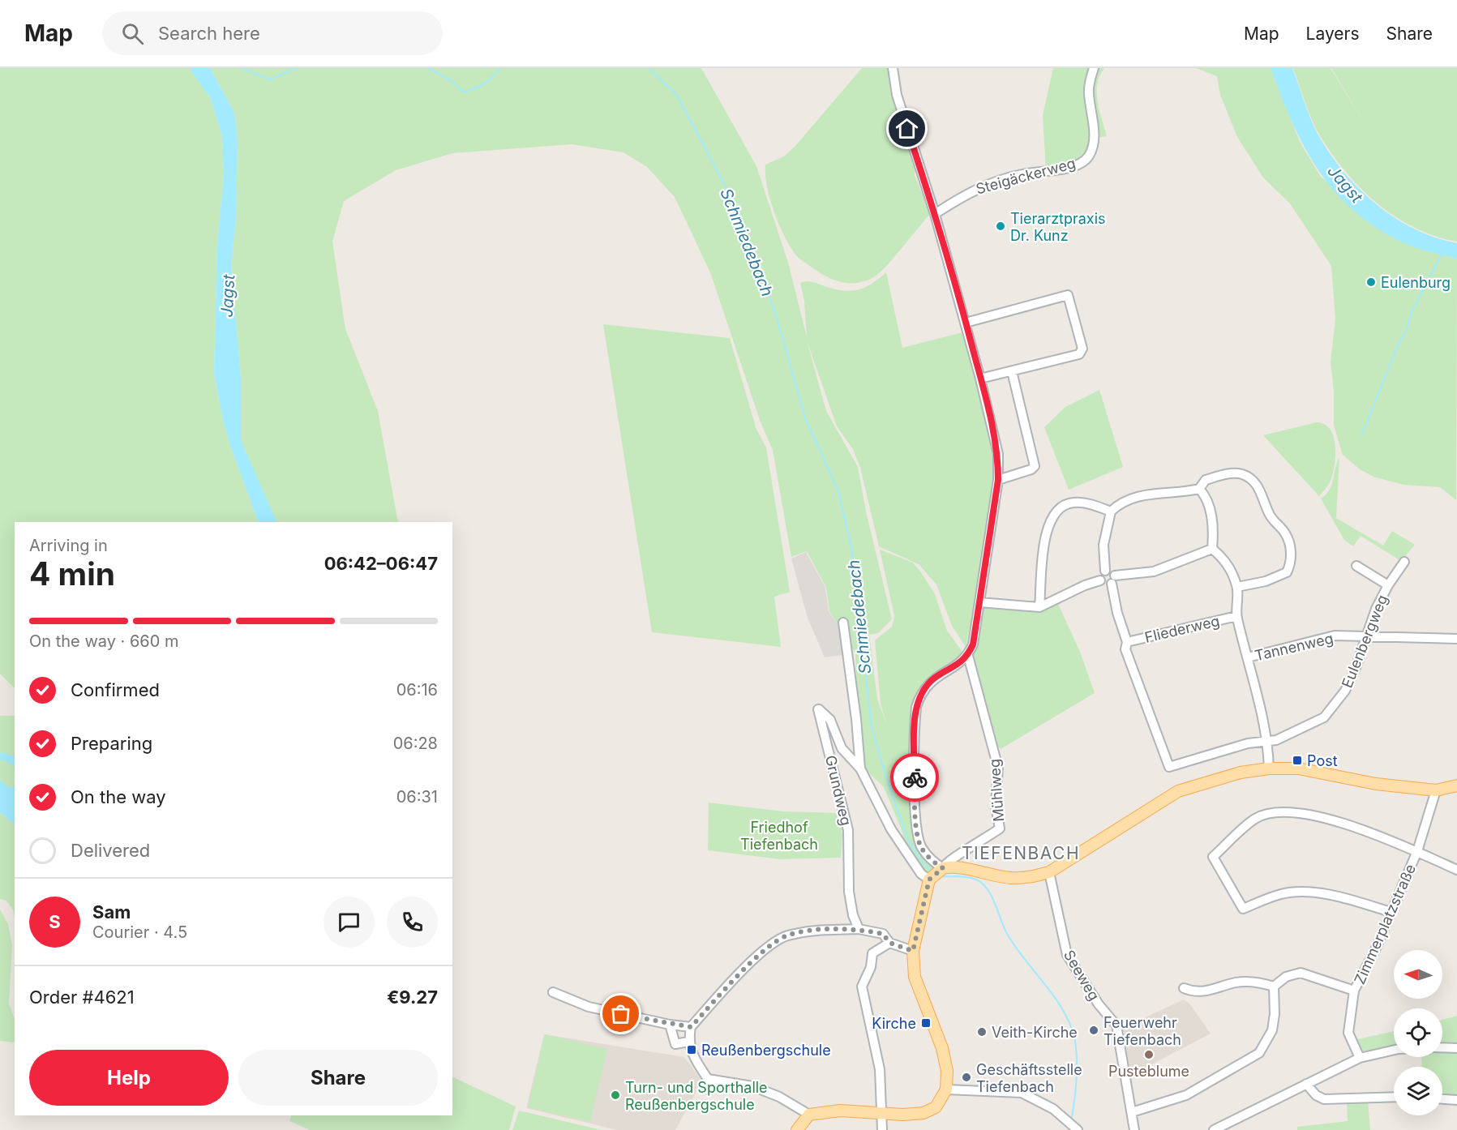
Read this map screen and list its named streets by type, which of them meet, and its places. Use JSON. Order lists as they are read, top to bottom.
{
  "streets": {
    "street": [
      "Steigäckerweg",
      "Fliederweg",
      "Eulenbergweg",
      "Tannenweg",
      "Grundweg",
      "Mühlweg",
      "Zimmerplatzstraße",
      "Seeweg"
    ]
  },
  "crossings": [
    ["Fliederweg", "Eulenbergweg"],
    ["Fliederweg", "Tannenweg"],
    ["Eulenbergweg", "Tannenweg"]
  ],
  "districts": ["TIEFENBACH"],
  "water": ["Jagst", "Schmiedebach"],
  "parks": ["Friedhof Tiefenbach"],
  "places": {
    "other": [
      "Tierarztpraxis Dr. Kunz",
      "Eulenburg",
      "Feuerwehr Tiefenbach",
      "Veith-Kirche",
      "Pusteblume",
      "Geschäftsstelle Tiefenbach",
      "Turn- und Sporthalle Reußenbergschule"
    ],
    "transit": ["Post", "Kirche", "Reußenbergschule"]
  },
  "north": "left",
  "page": {
    "header": "Map",
    "search": "Search here",
    "nav": ["Map", "Layers", "Share"],
    "heading": ["4 min", "Arriving in", "06:42–06:47"],
    "panel": [
      "Sam",
      "Courier · 4.5",
      "Order #4621",
      "€9.27"
    ],
    "bar": "On the way · 660 m",
    "list": [
      ["Confirmed", "06:16"],
      ["Preparing", "06:28"],
      ["On the way", "06:31"],
      "Delivered"
    ],
    "round": "S",
    "buttons": ["Help", "Share"]
  }
}
